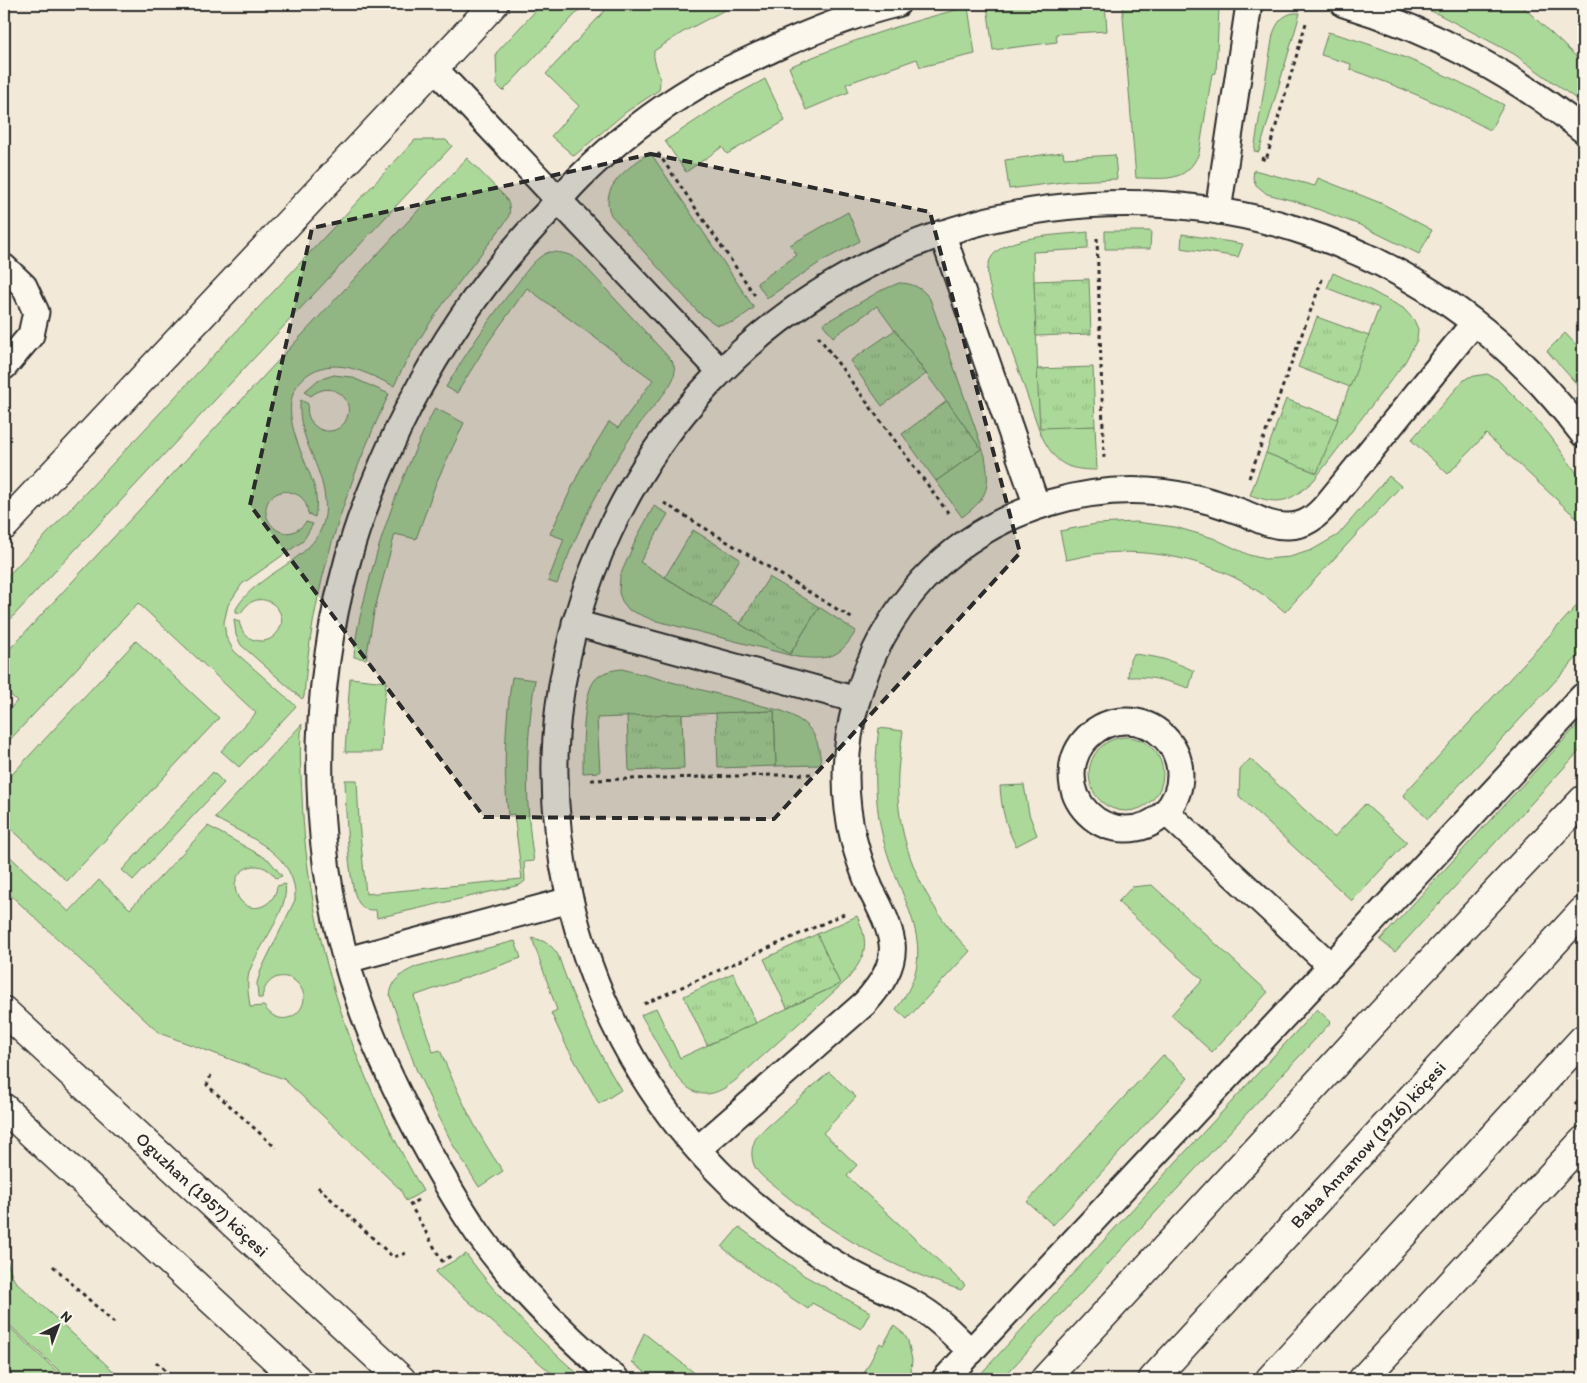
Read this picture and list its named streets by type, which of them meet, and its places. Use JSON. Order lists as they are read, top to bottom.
{
  "streets": {
    "main road": ["Baba Annanow (1916) köçesi", "Oguzhan (1957) köçesi"]
  },
  "north": "top right"
}
